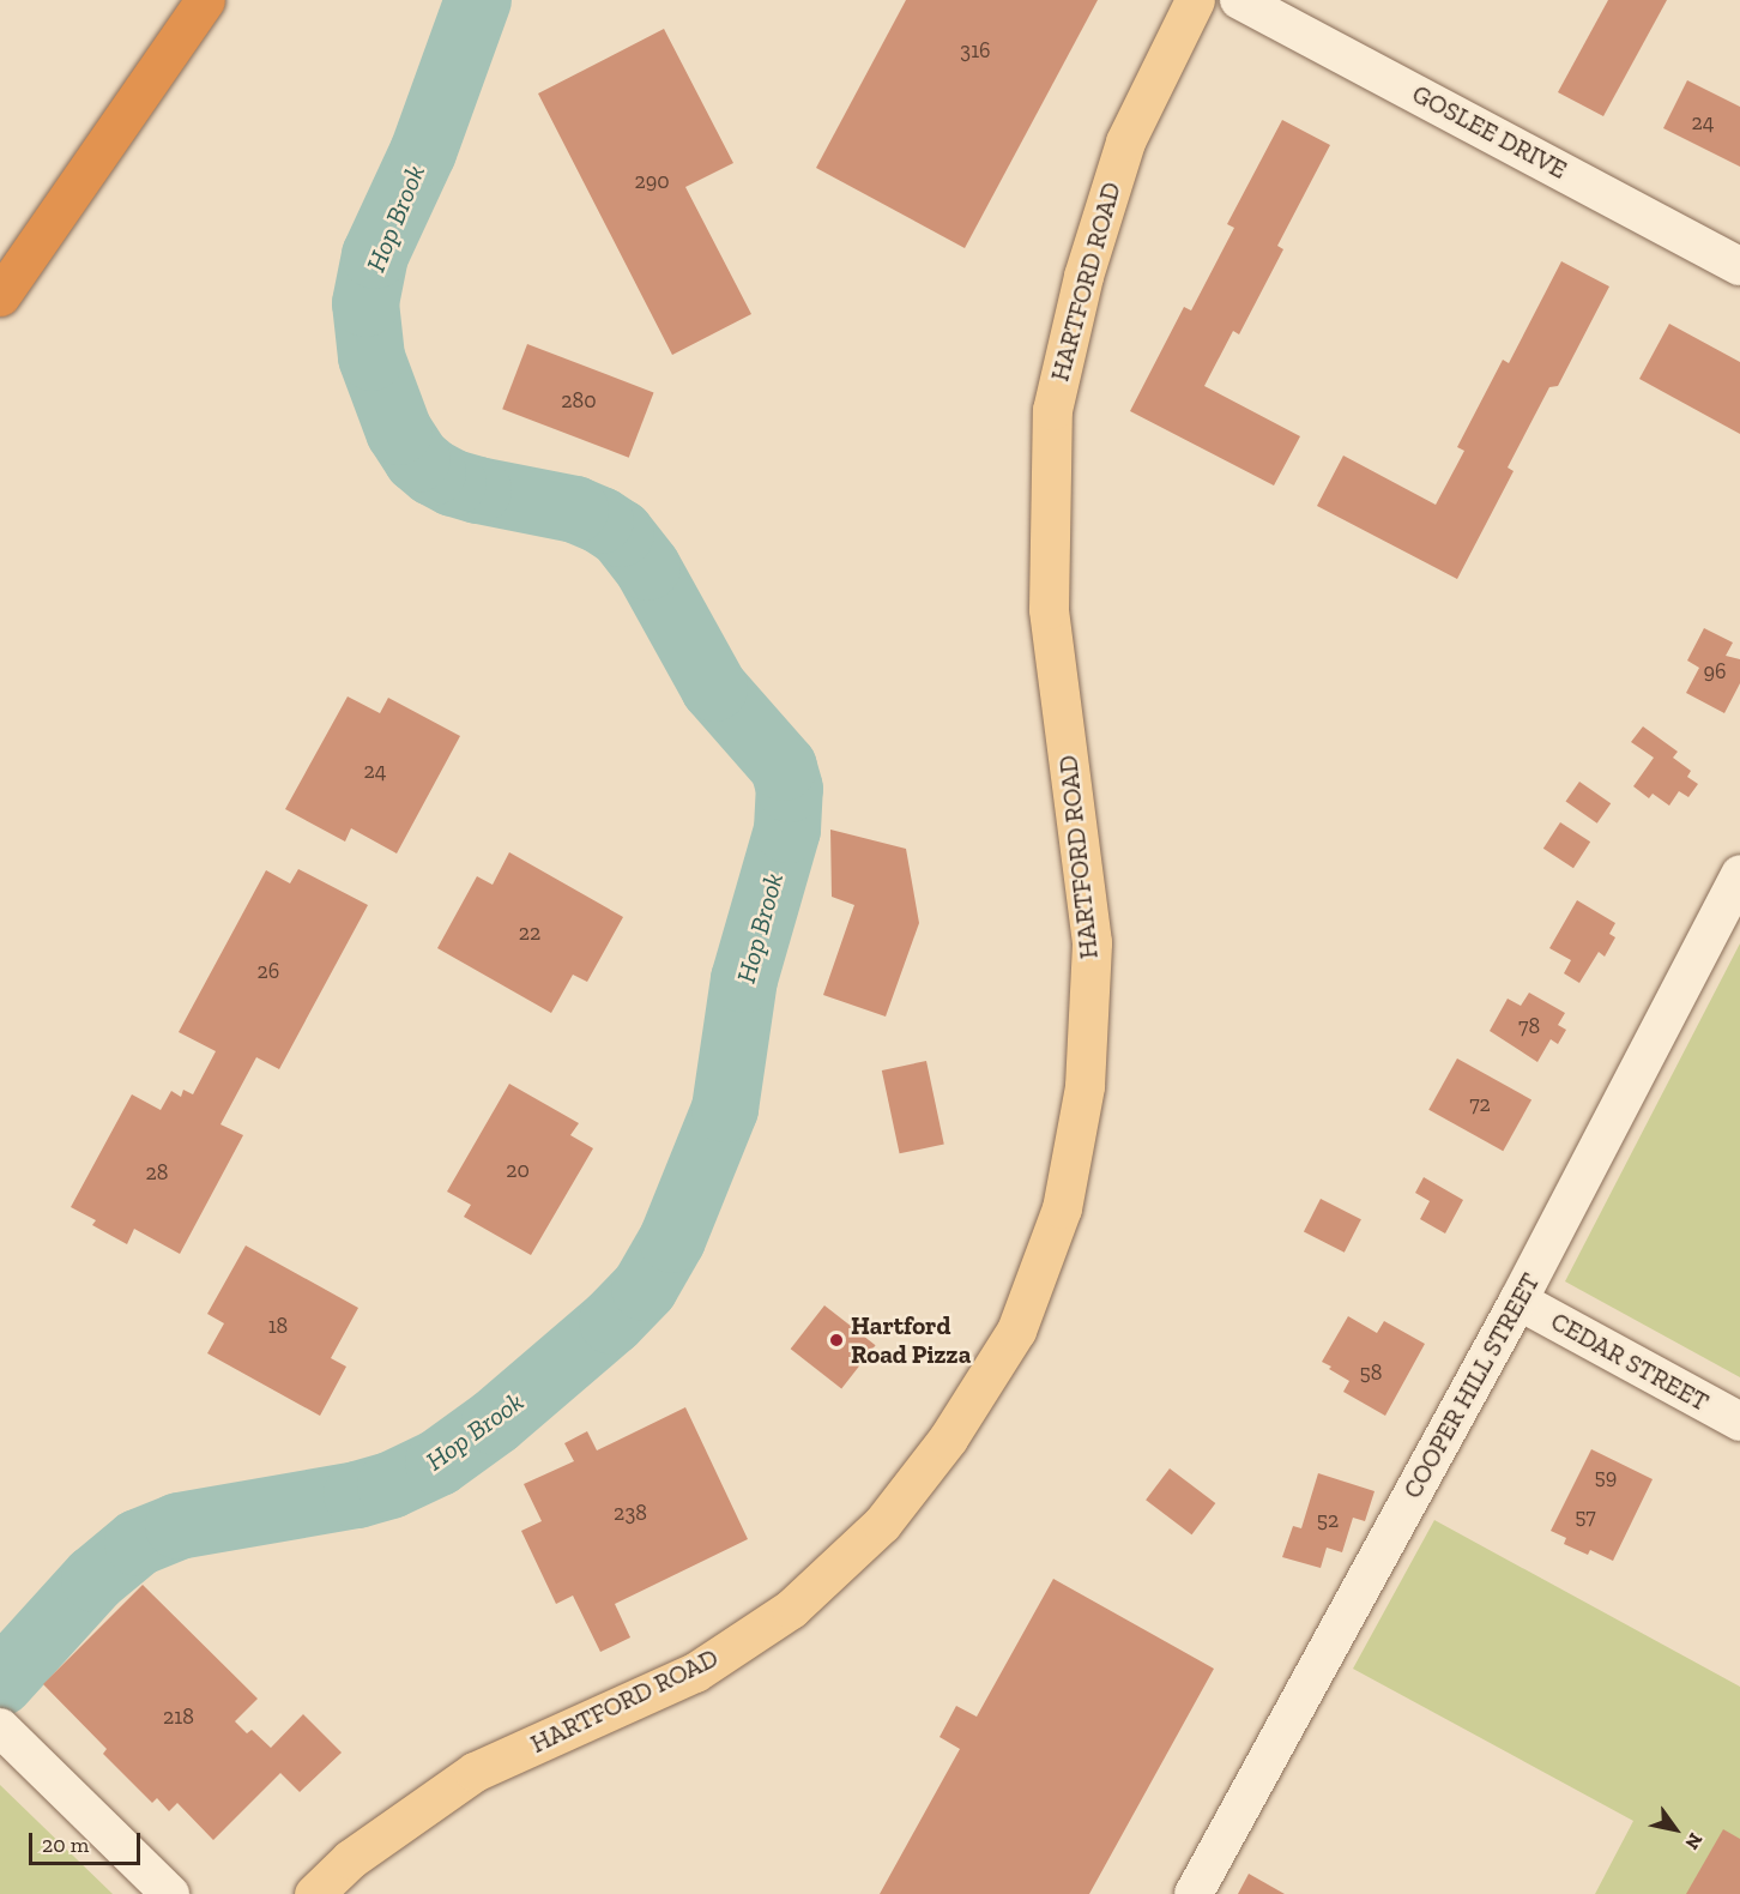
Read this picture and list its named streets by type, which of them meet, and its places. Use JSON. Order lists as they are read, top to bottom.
{
  "streets": {
    "main road": ["HARTFORD ROAD"],
    "street": ["GOSLEE DRIVE", "CEDAR STREET", "COOPER HILL STREET"]
  },
  "crossings": [
    ["CEDAR STREET", "COOPER HILL STREET"]
  ],
  "water": ["Hop Brook"],
  "places": ["Hartford Road Pizza"],
  "house_numbers": [
    "316",
    "24",
    "290",
    "280",
    "96",
    "24",
    "22",
    "26",
    "78",
    "72",
    "20",
    "28",
    "18",
    "58",
    "59",
    "238",
    "57",
    "52",
    "218"
  ],
  "scale_bar": "20 m",
  "north": "bottom right"
}
